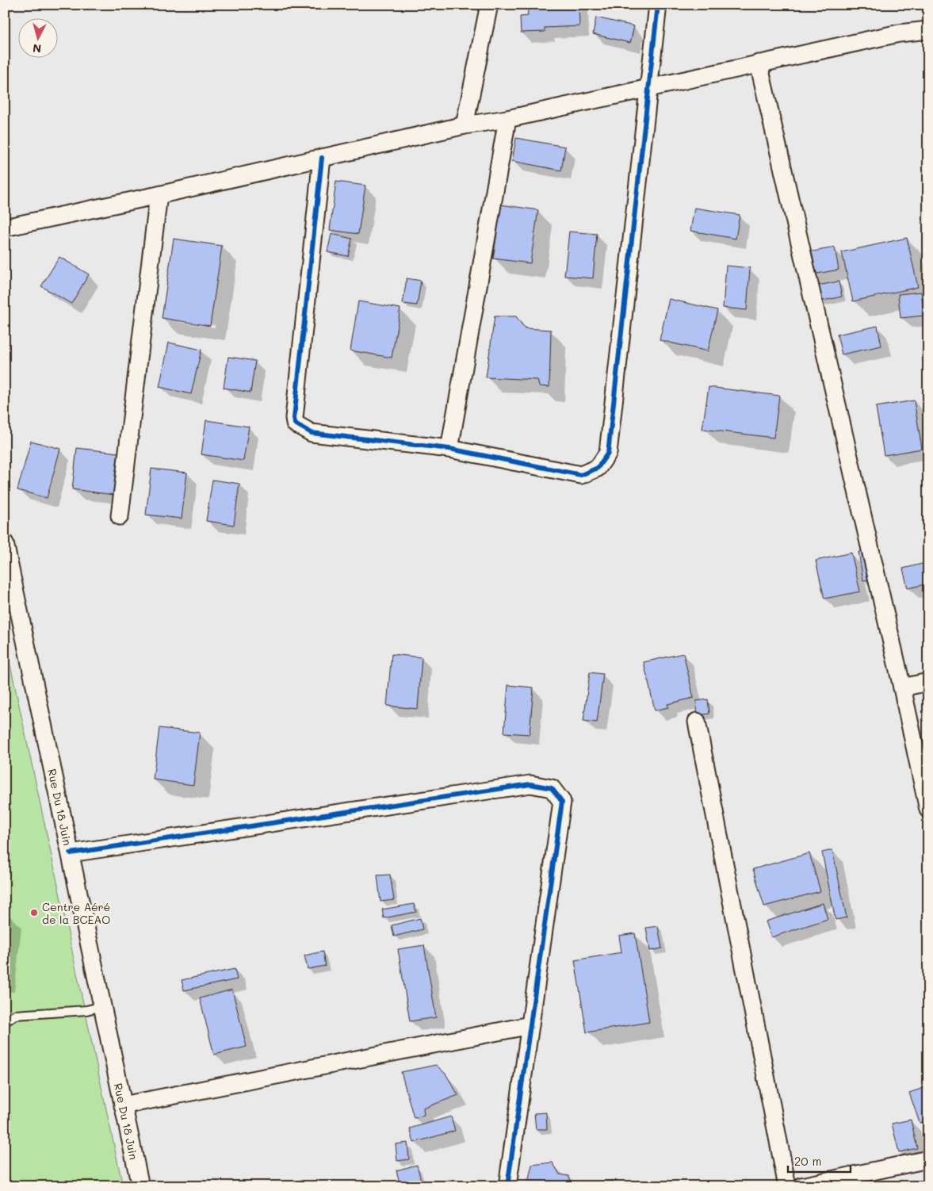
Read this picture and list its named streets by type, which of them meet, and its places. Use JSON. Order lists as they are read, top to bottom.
{
  "streets": {
    "street": ["Rue Du 18 Juin"]
  },
  "places": ["Centre Aéré de la BCEAO"],
  "scale_bar": "20 m",
  "north": "bottom"
}
